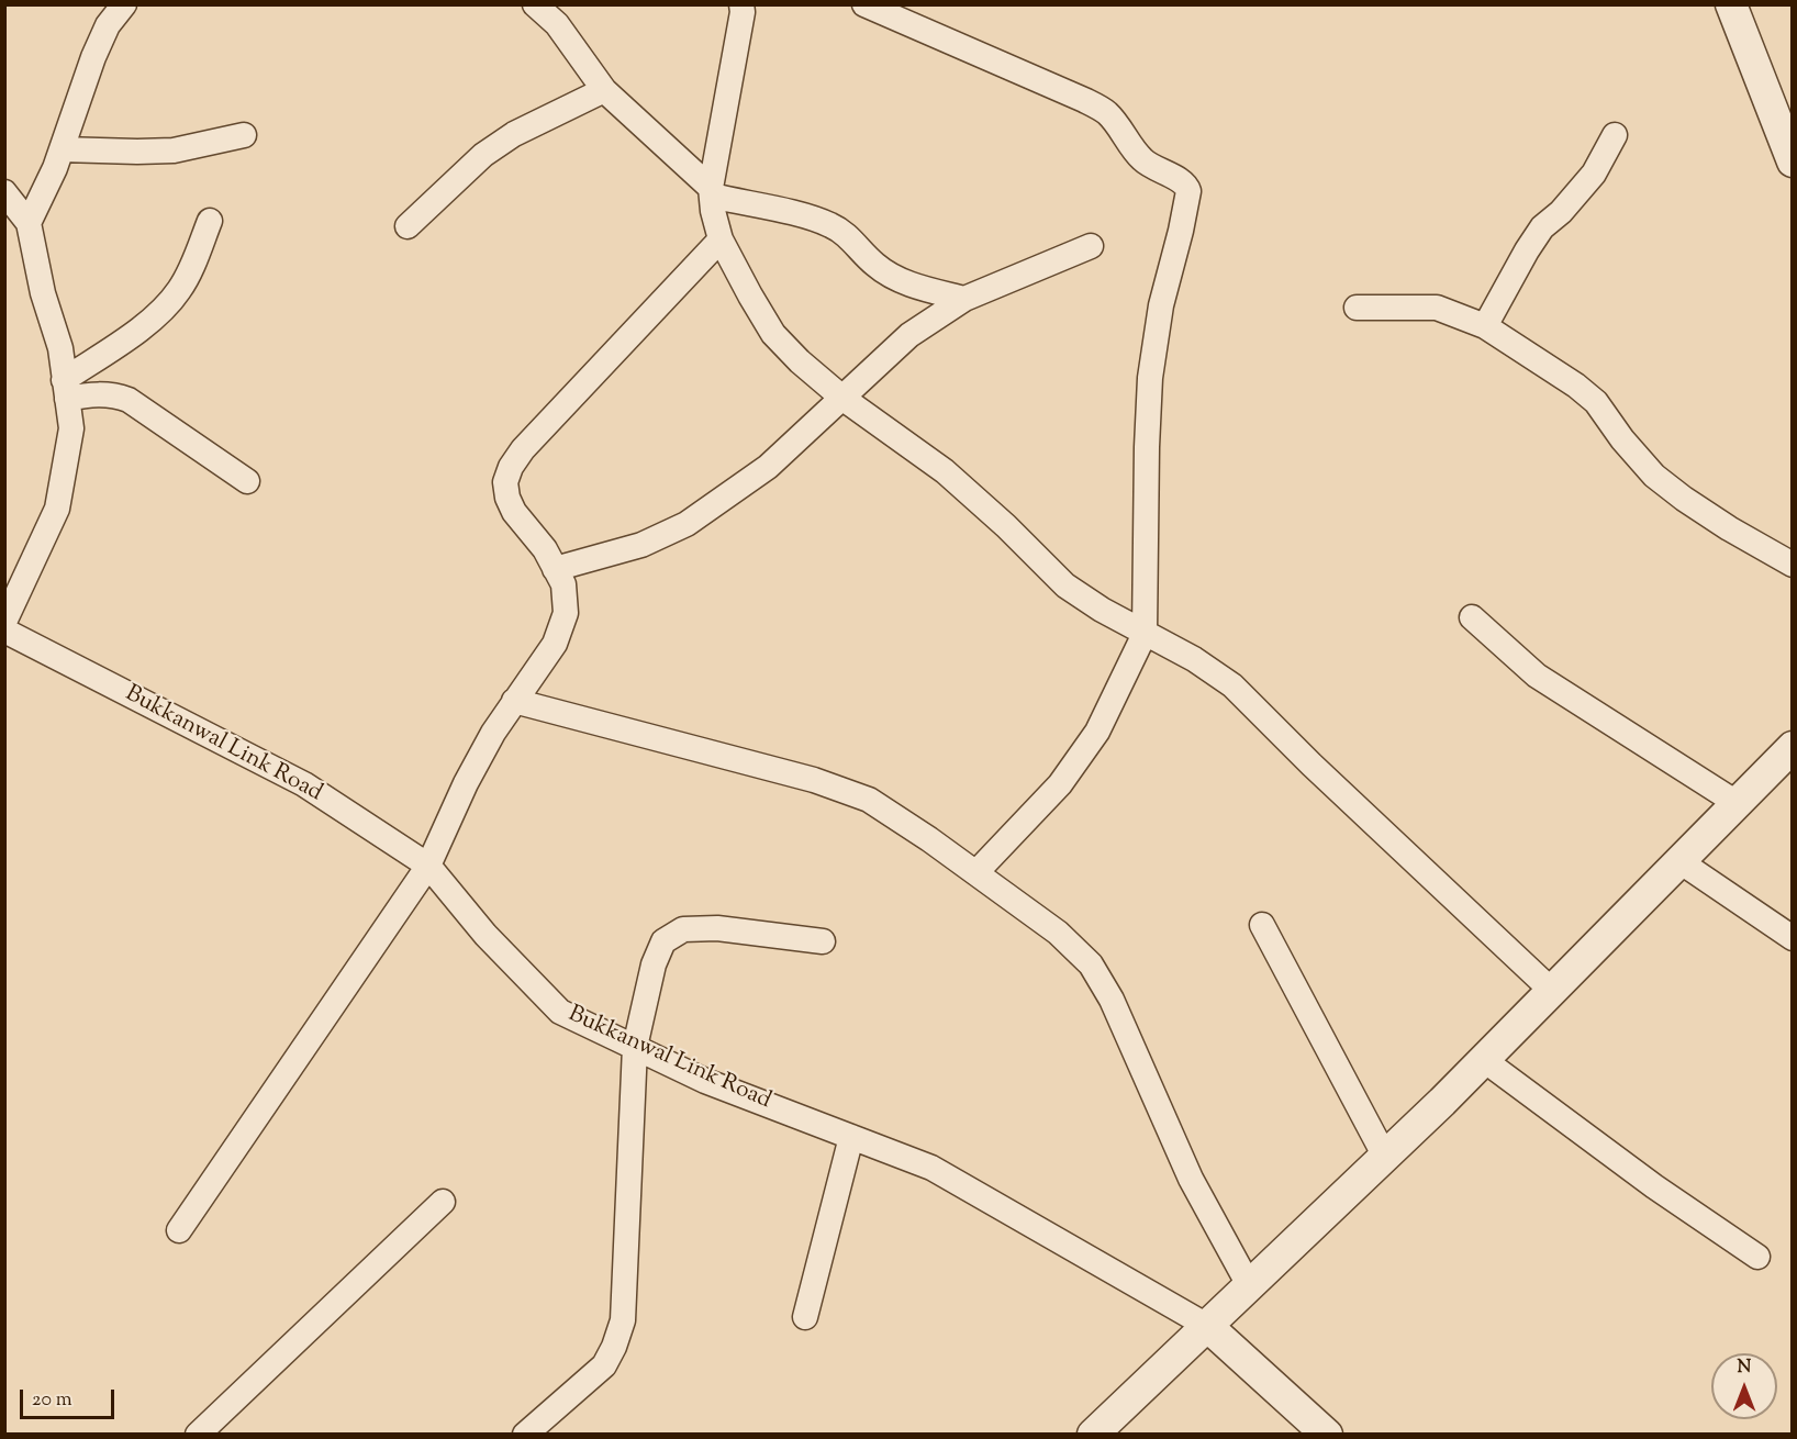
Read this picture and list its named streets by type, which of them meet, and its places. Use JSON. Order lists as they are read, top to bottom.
{
  "streets": {
    "street": ["Bukkanwal Link Road"]
  },
  "scale_bar": "20 m",
  "north": "top"
}
